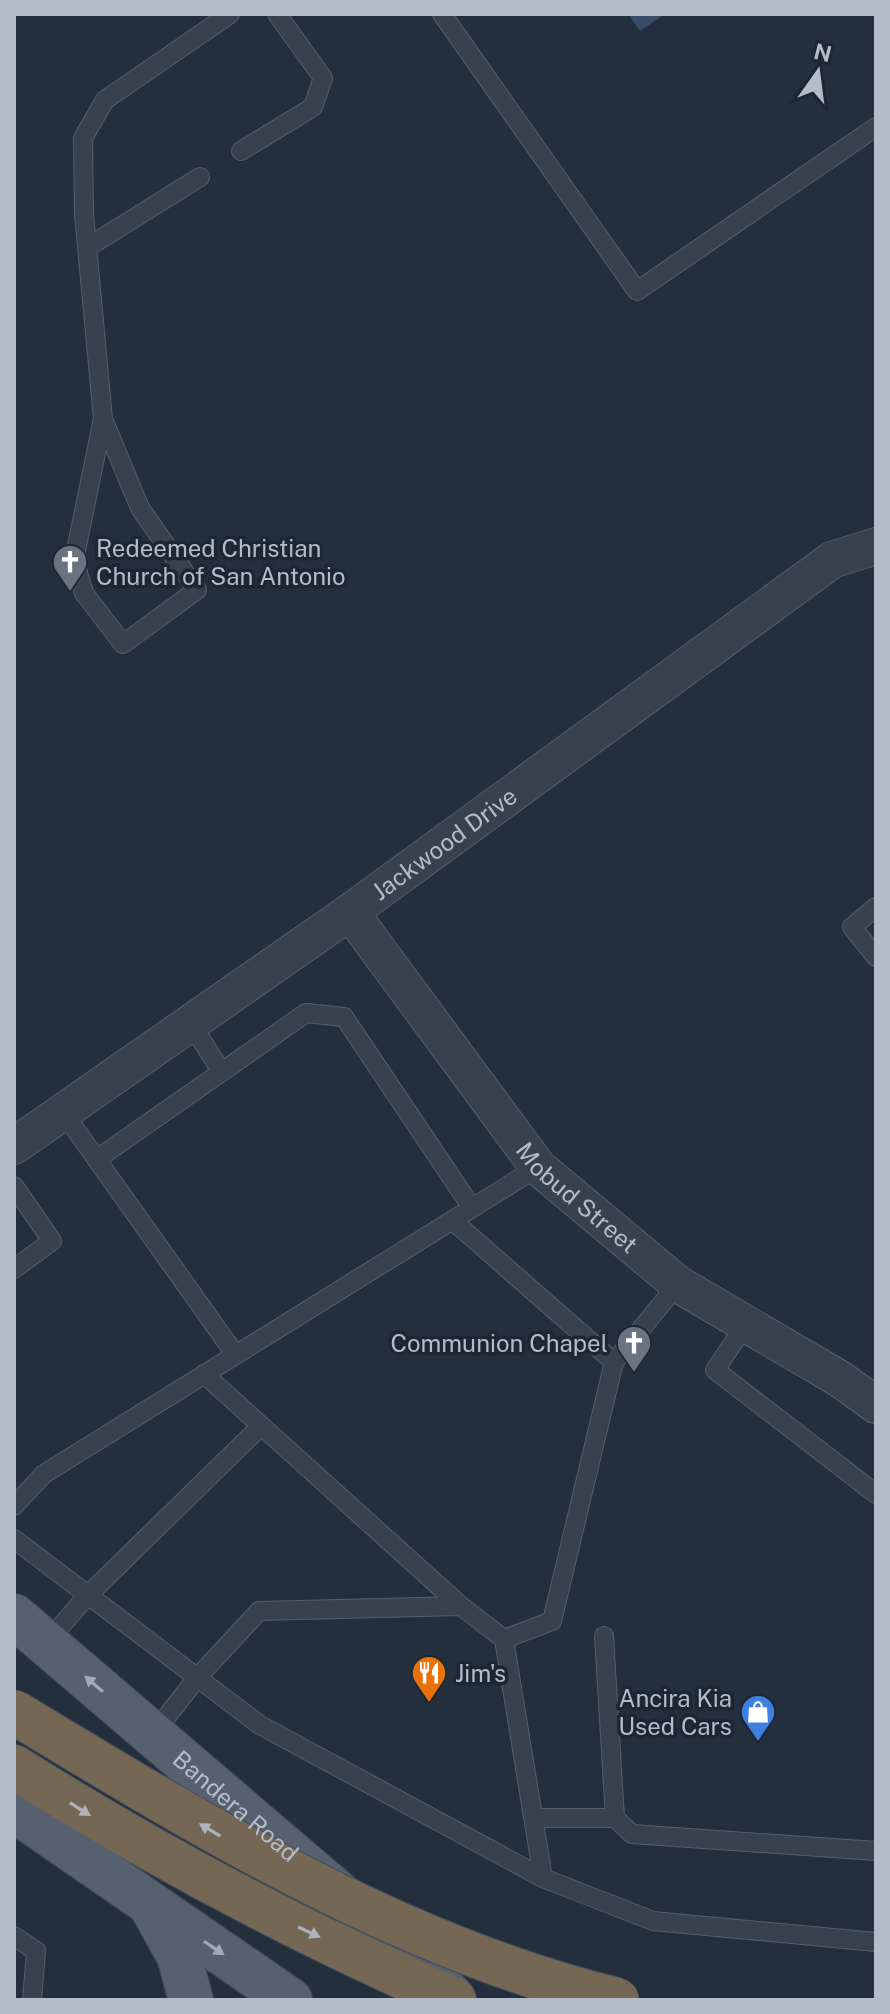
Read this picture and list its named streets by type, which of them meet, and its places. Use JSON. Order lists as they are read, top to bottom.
{
  "streets": {
    "main road": ["Bandera Road"],
    "street": ["Jackwood Drive", "Mobud Street"]
  },
  "crossings": [
    ["Jackwood Drive", "Mobud Street"]
  ],
  "places": {
    "church": ["Redeemed Christian Church of San Antonio", "Communion Chapel"],
    "restaurant": ["Jim's"],
    "shop": ["Ancira Kia Used Cars"]
  },
  "north": "top"
}
